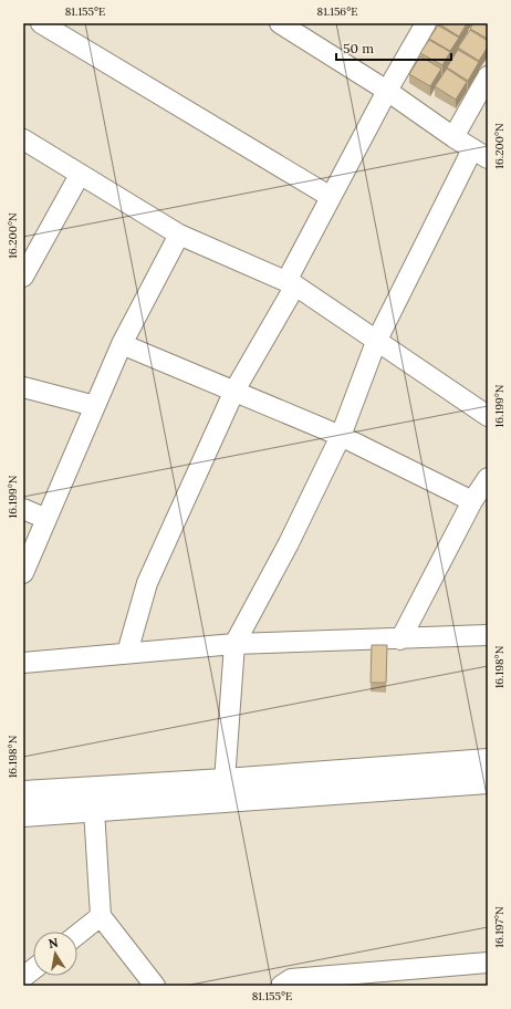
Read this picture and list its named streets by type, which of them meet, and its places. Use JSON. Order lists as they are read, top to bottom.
{
  "scale_bar": "50 m",
  "north": "top",
  "coordinates": [
    "81.155°E",
    "81.156°E",
    "16.200°N",
    "16.199°N",
    "16.198°N",
    "16.197°N"
  ]
}
